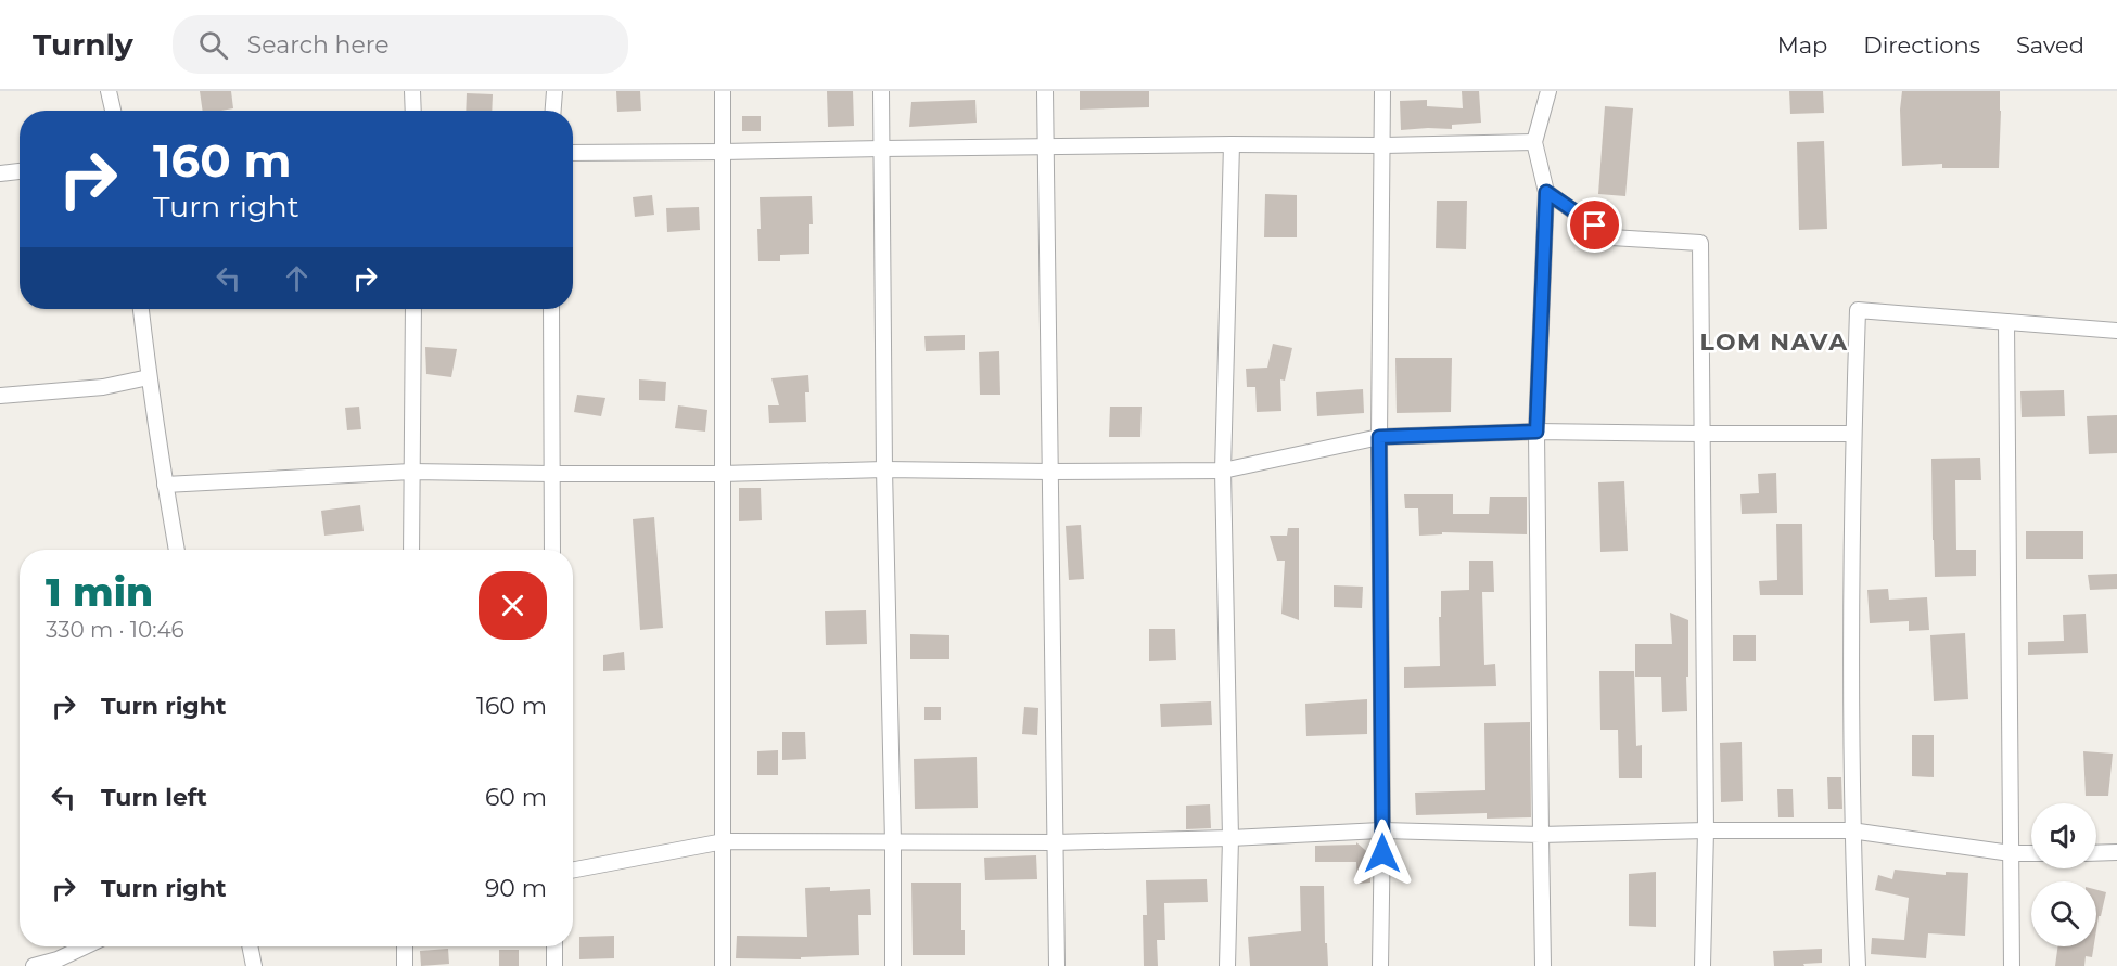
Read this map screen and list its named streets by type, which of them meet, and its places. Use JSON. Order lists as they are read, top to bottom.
{
  "districts": ["LOM NAVA"],
  "page": {
    "header": "Turnly",
    "search": "Search here",
    "nav": ["Map", "Directions", "Saved"],
    "turn": ["160 m", "Turn right"],
    "heading": ["1 min", "330 m · 10:46"],
    "list": [
      {
        "name": "Turn right",
        "value": "160 m"
      },
      {
        "name": "Turn left",
        "value": "60 m"
      },
      {
        "name": "Turn right",
        "value": "90 m"
      }
    ]
  }
}
